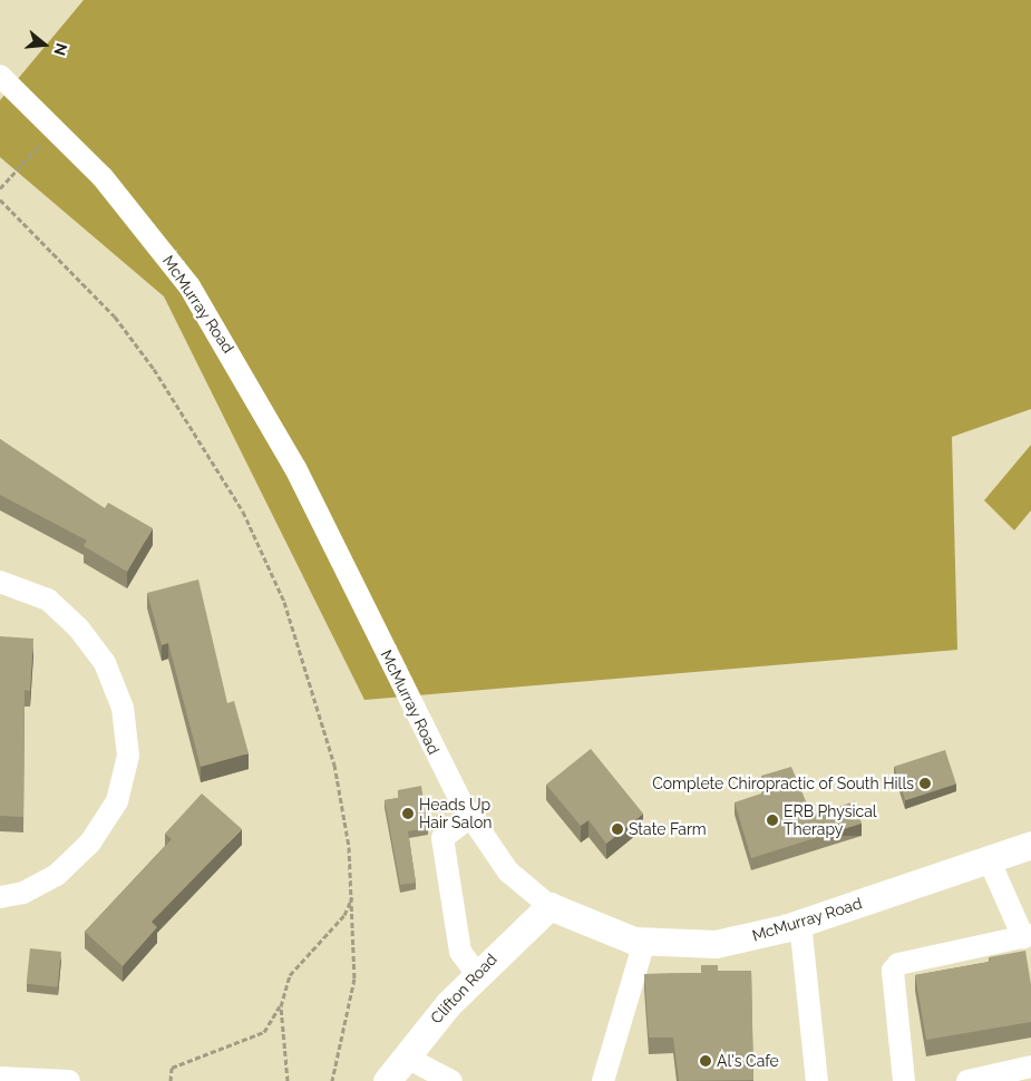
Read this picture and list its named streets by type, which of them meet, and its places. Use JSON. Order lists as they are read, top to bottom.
{
  "streets": {
    "main road": ["McMurray Road", "Clifton Road"]
  },
  "crossings": [
    ["McMurray Road", "Clifton Road"]
  ],
  "places": [
    "Complete Chiropractic of South Hills",
    "Heads Up Hair Salon",
    "ERB Physical Therapy",
    "State Farm",
    "Al's Cafe"
  ],
  "north": "right"
}
